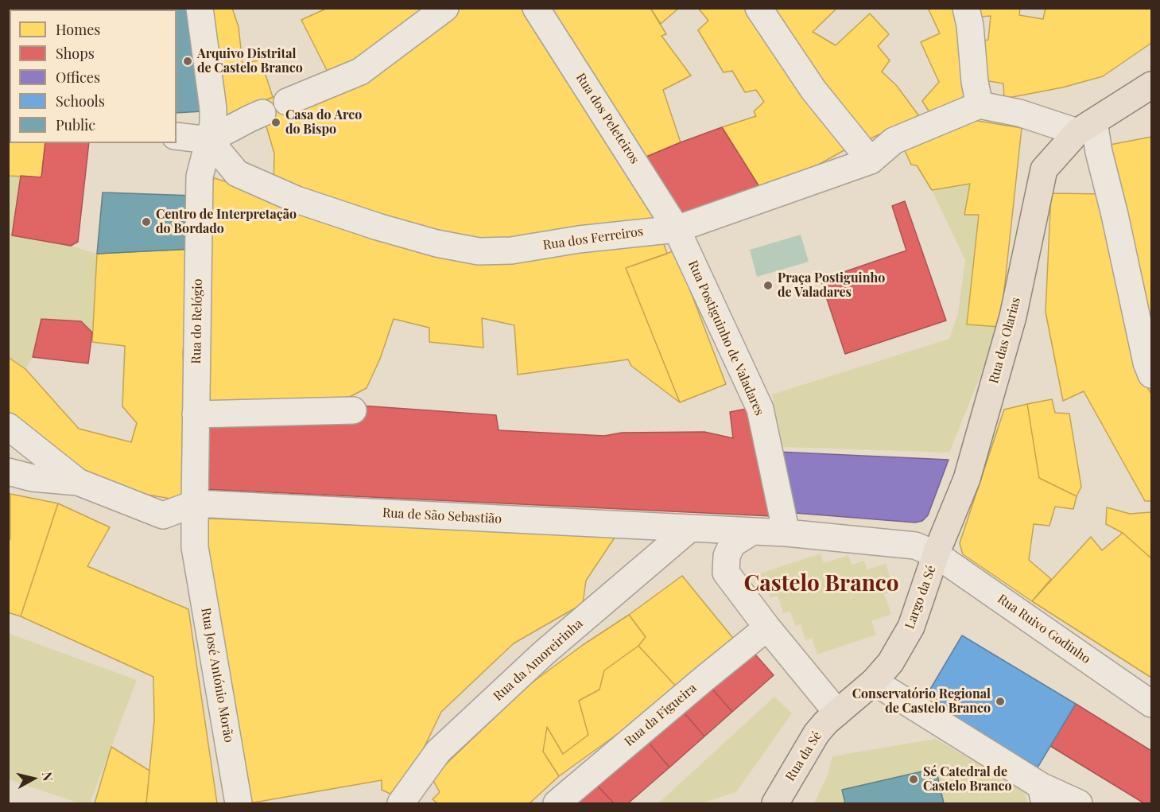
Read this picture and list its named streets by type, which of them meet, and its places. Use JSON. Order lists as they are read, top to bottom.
{
  "streets": {
    "main road": ["Rua das Olarias", "Largo da Sé", "Rua da Sé"],
    "street": [
      "Rua dos Peleteiros",
      "Rua dos Ferreiros",
      "Rua do Relógio",
      "Rua Postiguinho de Valadares",
      "Rua de São Sebastião",
      "Rua Ruivo Godinho",
      "Rua da Amoreirinha",
      "Rua José António Morão",
      "Rua da Figueira"
    ]
  },
  "crossings": [
    ["Rua dos Peleteiros", "Rua dos Ferreiros"],
    ["Rua dos Peleteiros", "Rua Postiguinho de Valadares"],
    ["Rua dos Ferreiros", "Rua do Relógio"],
    ["Rua dos Ferreiros", "Rua Postiguinho de Valadares"],
    ["Rua do Relógio", "Rua de São Sebastião"],
    ["Rua do Relógio", "Rua José António Morão"],
    ["Rua Postiguinho de Valadares", "Largo da Sé"],
    ["Rua das Olarias", "Largo da Sé"],
    ["Rua das Olarias", "Rua Ruivo Godinho"],
    ["Rua de São Sebastião", "Largo da Sé"],
    ["Rua de São Sebastião", "Rua da Amoreirinha"],
    ["Rua de São Sebastião", "Rua José António Morão"],
    ["Largo da Sé", "Rua Ruivo Godinho"],
    ["Largo da Sé", "Rua da Sé"]
  ],
  "districts": ["Castelo Branco"],
  "places": [
    "Arquivo Distrital de Castelo Branco",
    "Casa do Arco do Bispo",
    "Centro de Interpretação do Bordado",
    "Praça Postiguinho de Valadares",
    "Conservatório Regional de Castelo Branco",
    "Sé Catedral de Castelo Branco"
  ],
  "legend": [
    "Homes",
    "Shops",
    "Offices",
    "Schools",
    "Public"
  ],
  "north": "right"
}
